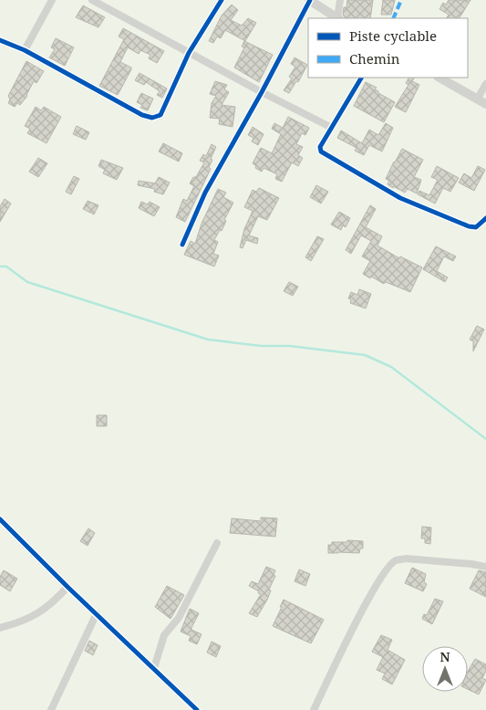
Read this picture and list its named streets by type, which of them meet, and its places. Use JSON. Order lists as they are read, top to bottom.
{
  "legend": ["Piste cyclable", "Chemin"],
  "north": "top"
}
